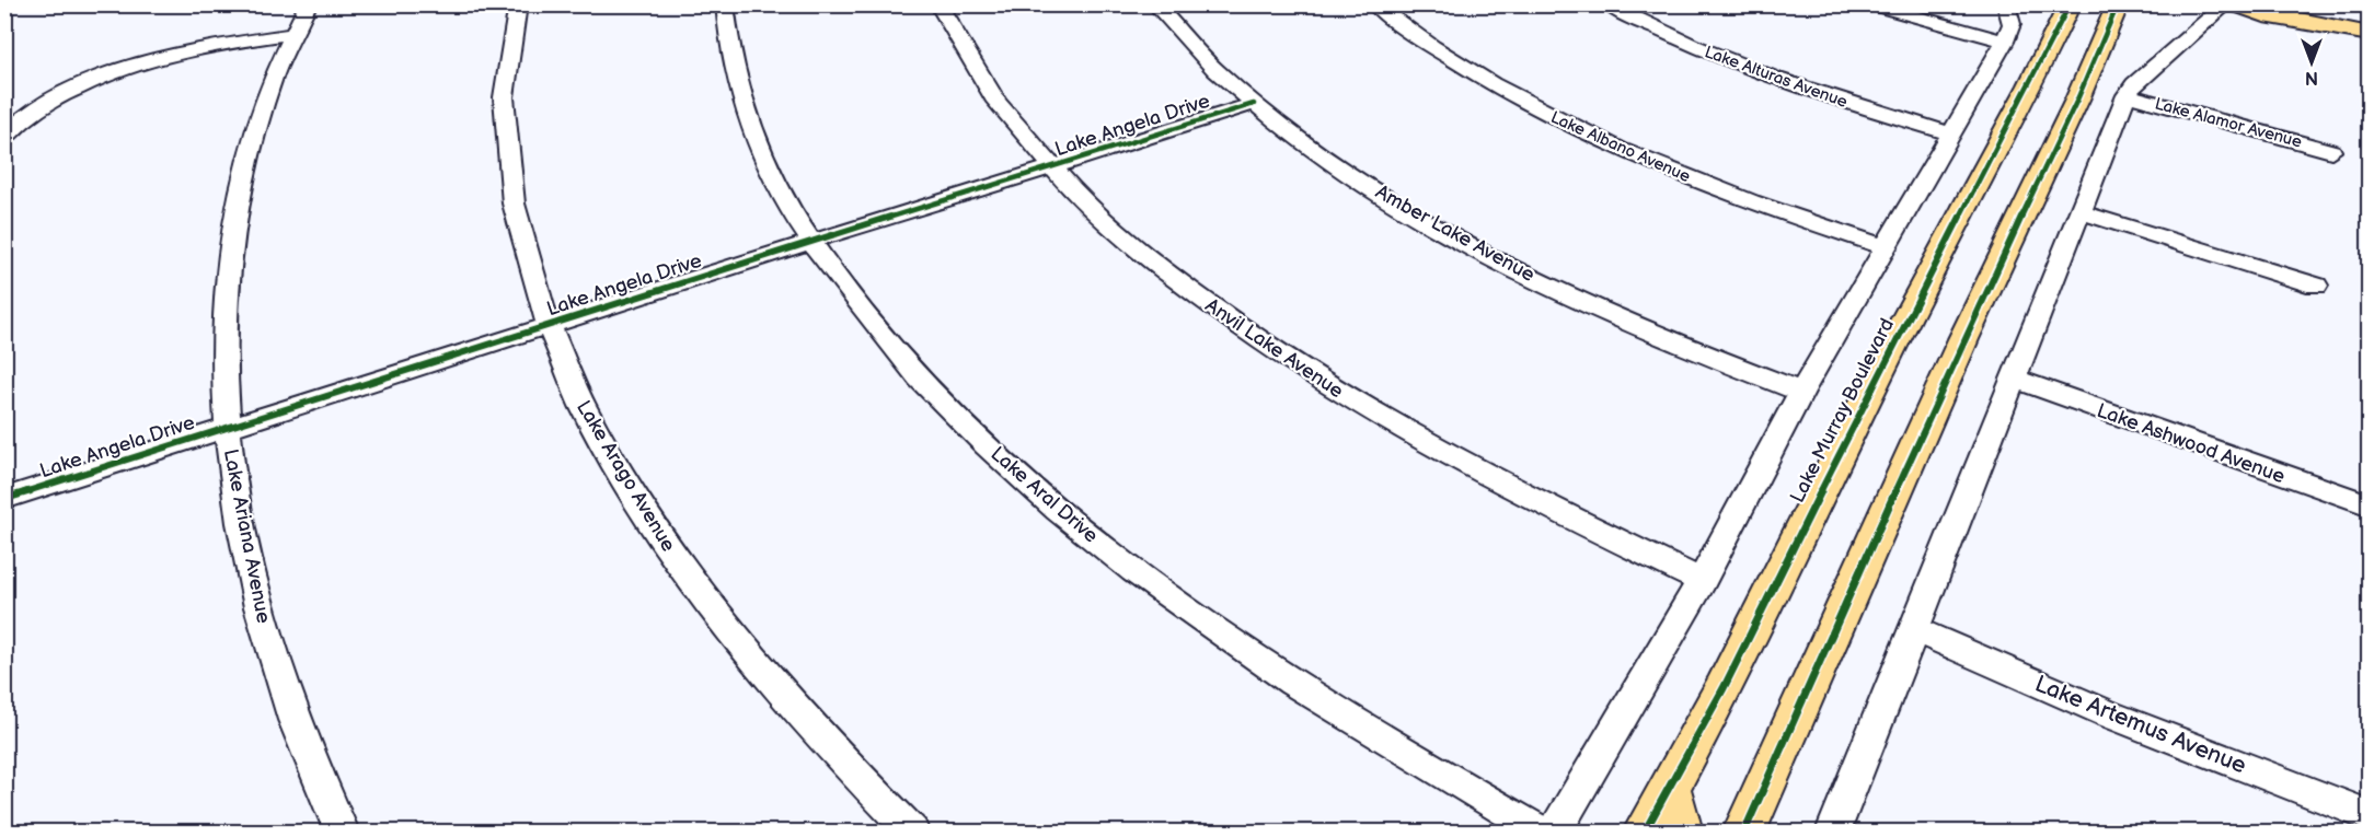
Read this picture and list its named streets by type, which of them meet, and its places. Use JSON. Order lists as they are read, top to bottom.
{
  "streets": {
    "main road": ["Lake Murray Boulevard"],
    "street": [
      "Lake Alturas Avenue",
      "Lake Alamor Avenue",
      "Lake Angela Drive",
      "Lake Albano Avenue",
      "Amber Lake Avenue",
      "Anvil Lake Avenue",
      "Lake Ashwood Avenue",
      "Lake Arago Avenue",
      "Lake Aral Drive",
      "Lake Ariana Avenue",
      "Lake Artemus Avenue"
    ]
  },
  "crossings": [
    ["Lake Alturas Avenue", "Lake Murray Boulevard"],
    ["Lake Angela Drive", "Amber Lake Avenue"],
    ["Lake Angela Drive", "Anvil Lake Avenue"],
    ["Lake Angela Drive", "Lake Arago Avenue"],
    ["Lake Angela Drive", "Lake Aral Drive"],
    ["Lake Angela Drive", "Lake Ariana Avenue"],
    ["Lake Albano Avenue", "Lake Murray Boulevard"],
    ["Amber Lake Avenue", "Lake Murray Boulevard"],
    ["Anvil Lake Avenue", "Lake Murray Boulevard"]
  ],
  "north": "bottom"
}
